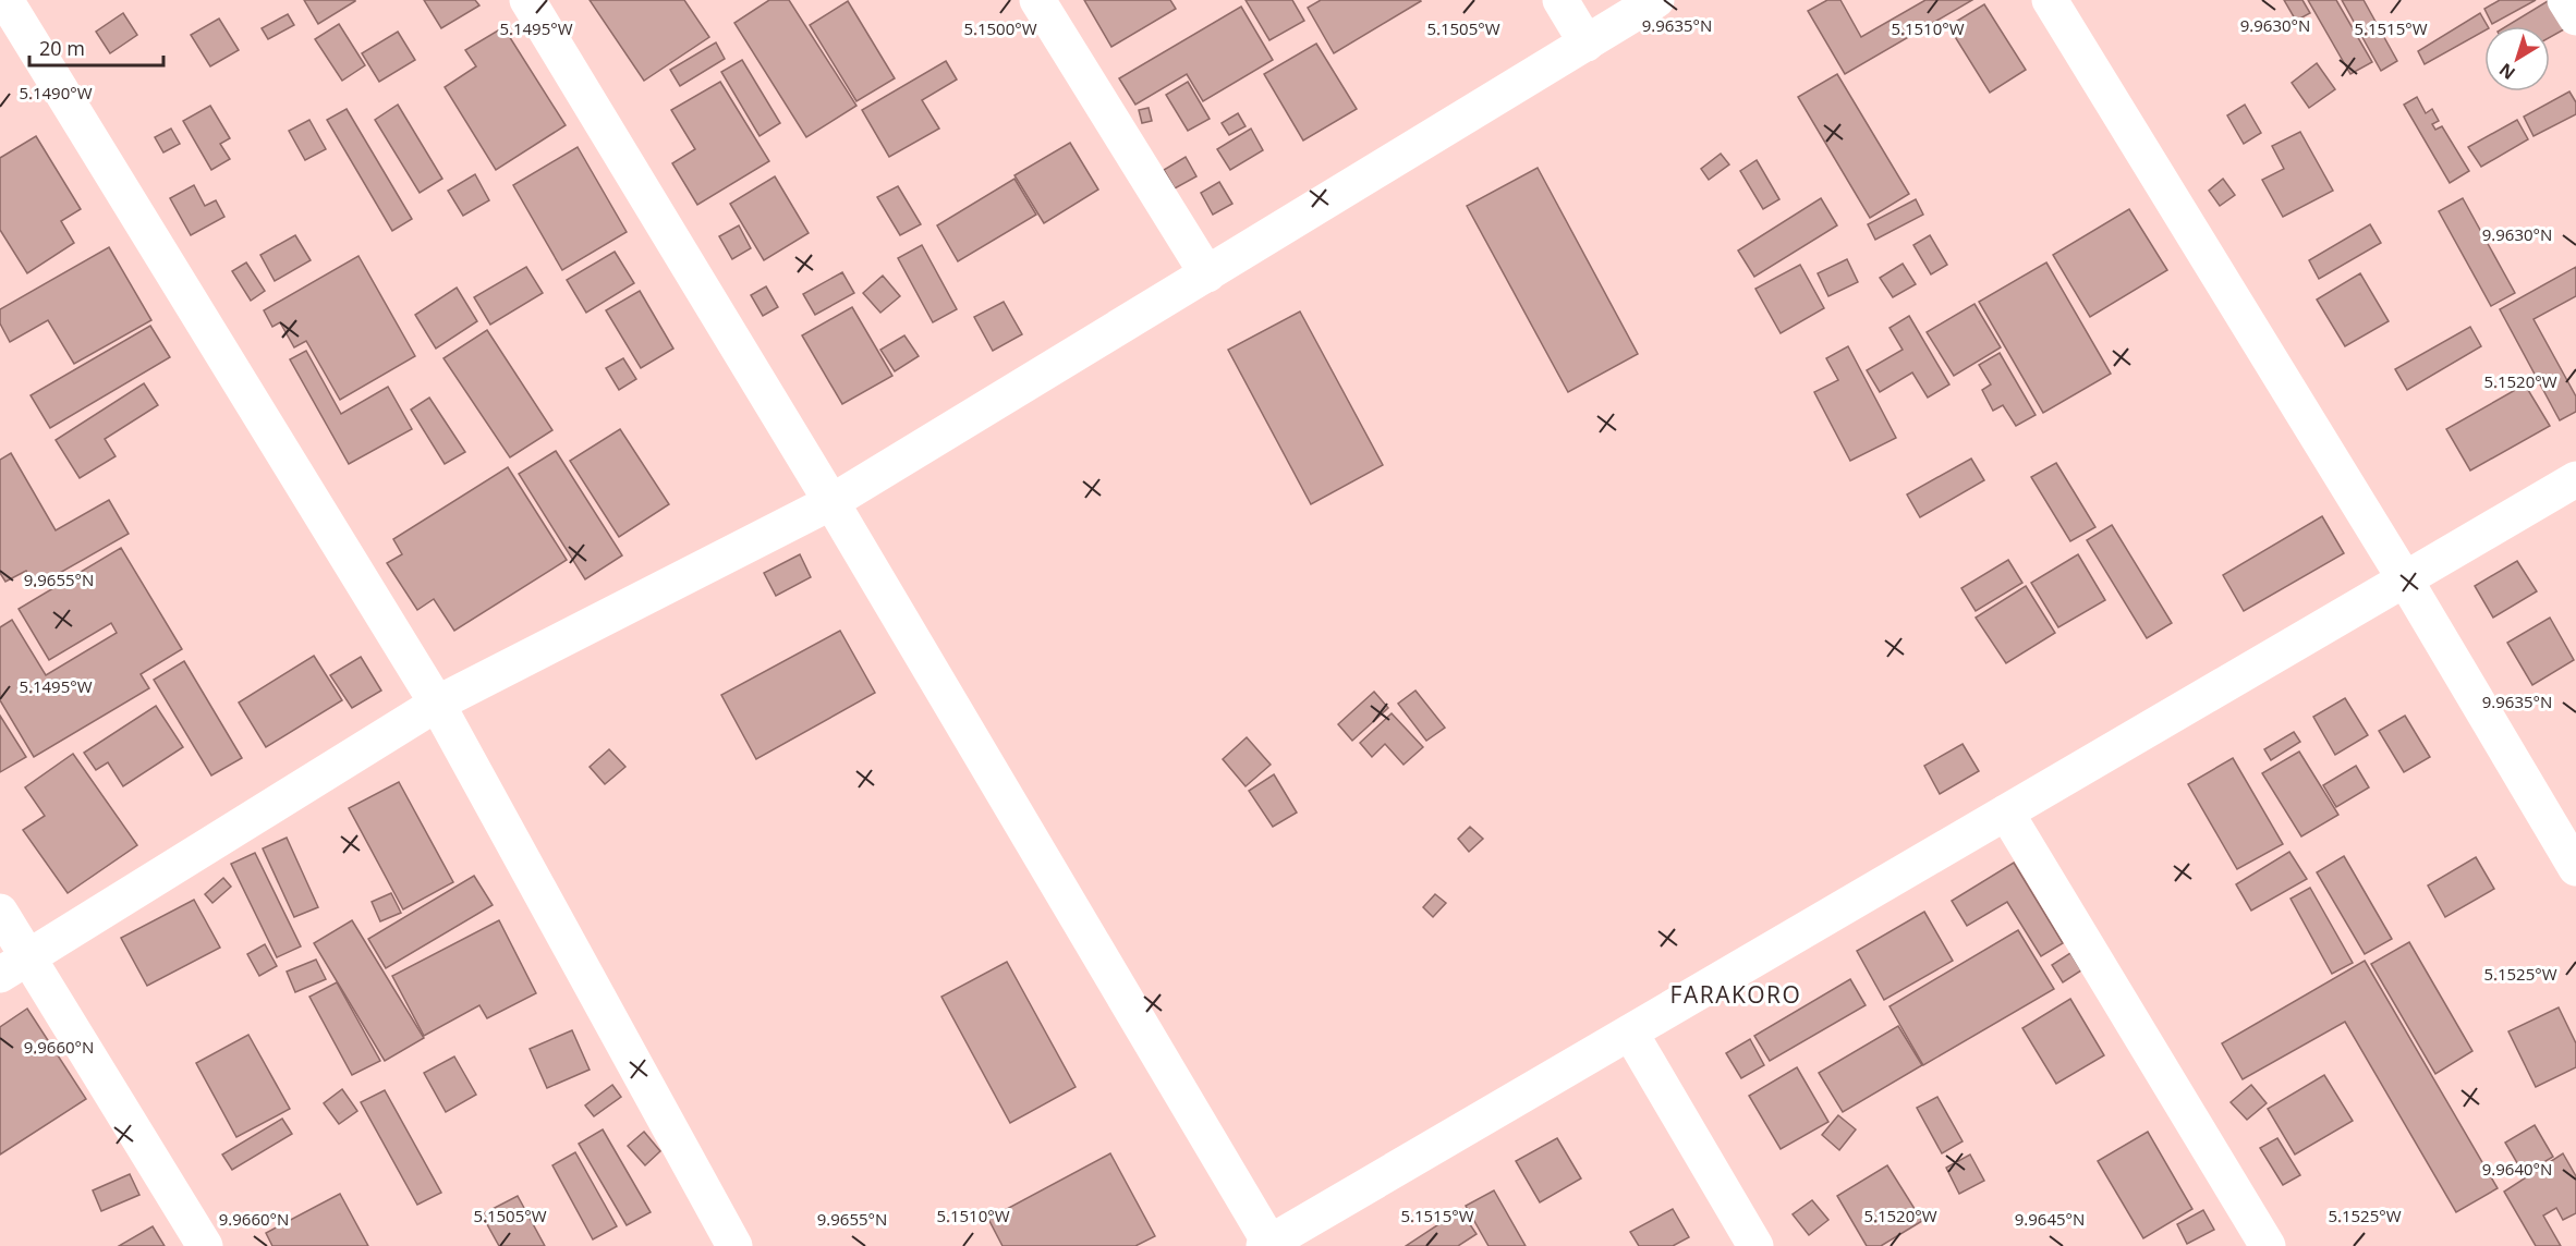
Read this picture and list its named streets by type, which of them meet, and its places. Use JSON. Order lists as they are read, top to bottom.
{
  "districts": ["FARAKORO"],
  "scale_bar": "20 m",
  "north": "bottom left",
  "coordinates": [
    "9.9635°N",
    "9.9630°N",
    "5.1495°W",
    "5.1500°W",
    "5.1505°W",
    "5.1510°W",
    "5.1515°W",
    "5.1490°W",
    "5.1520°W",
    "9.9655°N",
    "5.1525°W",
    "9.9660°N",
    "9.9640°N",
    "9.9645°N"
  ]
}
